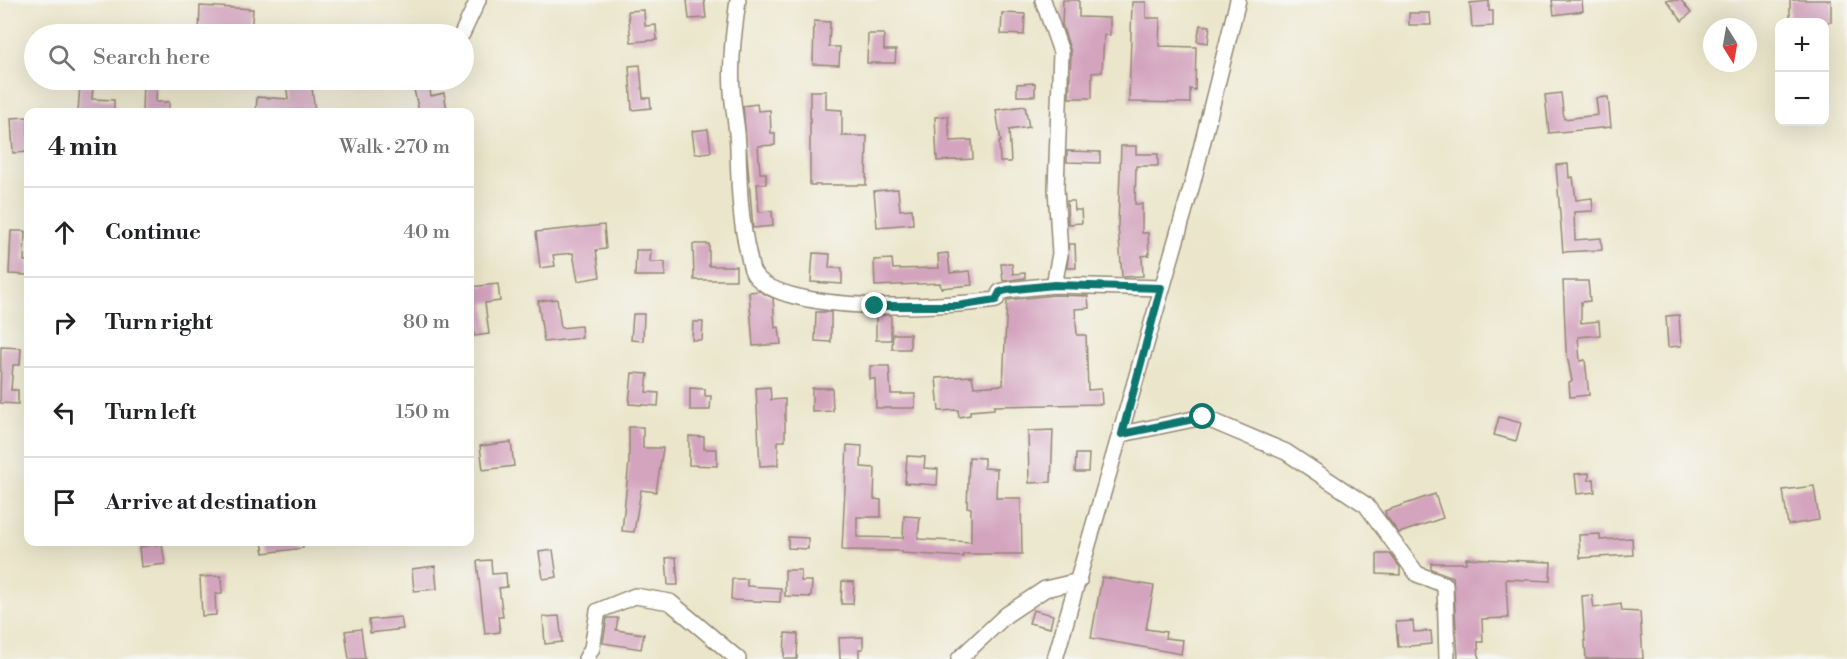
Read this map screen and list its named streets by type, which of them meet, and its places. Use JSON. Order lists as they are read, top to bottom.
{
  "north": "bottom",
  "page": {
    "map_buttons": ["+", "−"],
    "search": "Search here",
    "heading": ["4 min", "Walk · 270 m"],
    "list": [
      ["Continue", "40 m"],
      ["Turn right", "80 m"],
      ["Turn left", "150 m"],
      "Arrive at destination"
    ]
  }
}
